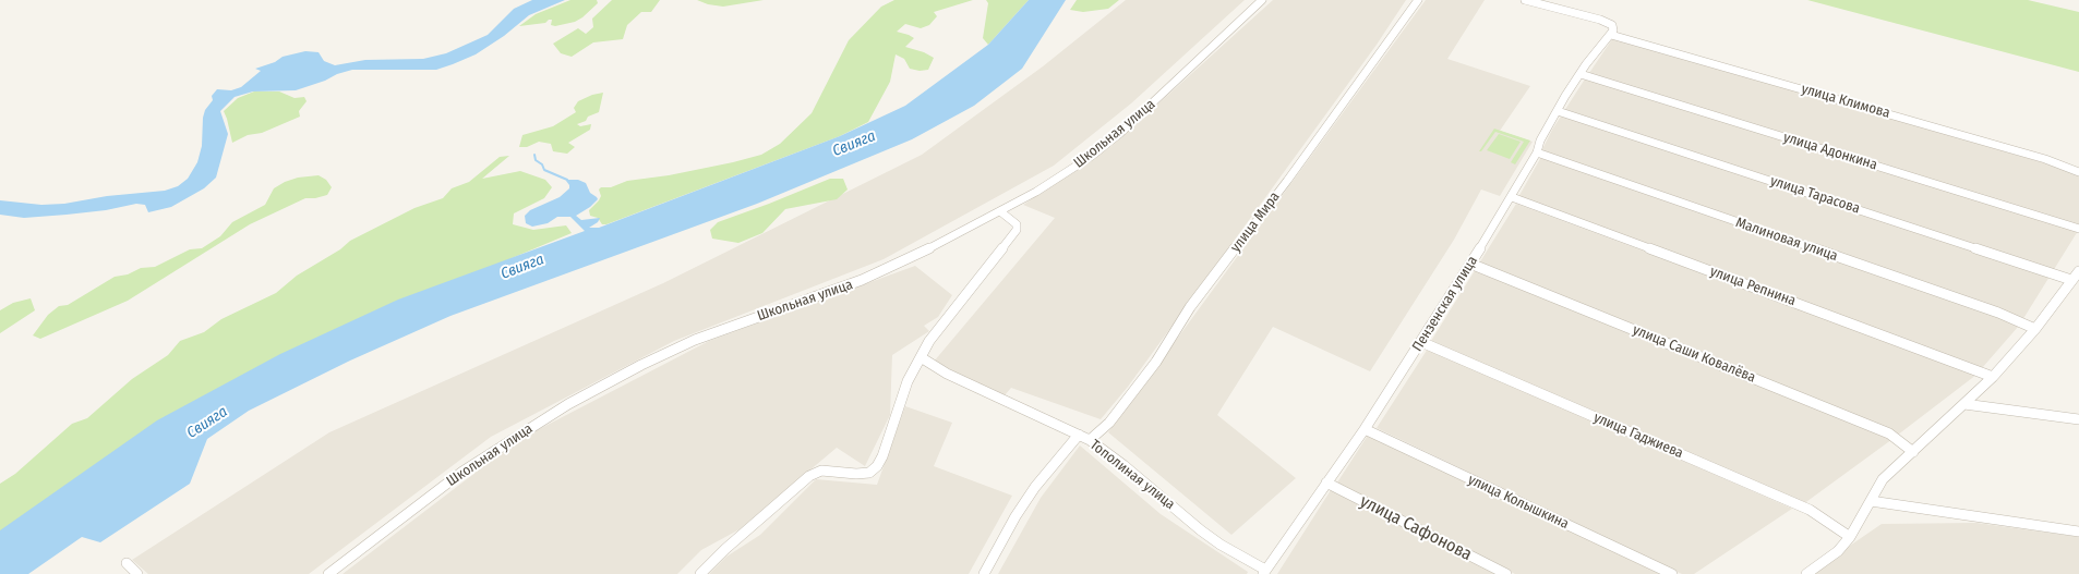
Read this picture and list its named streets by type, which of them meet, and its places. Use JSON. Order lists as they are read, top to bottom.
{
  "streets": {
    "street": [
      "улица Климова",
      "Школьная улица",
      "улица Адонкина",
      "улица Тарасова",
      "улица Мира",
      "Малиновая улица",
      "улица Репнина",
      "Пензенская улица",
      "улица Саши Ковалёва",
      "улица Гаджиева",
      "Тополиная улица",
      "улица Колышкина",
      "улица Сафонова"
    ]
  },
  "crossings": [
    ["улица Климова", "Пензенская улица"],
    ["улица Адонкина", "Пензенская улица"],
    ["улица Тарасова", "Пензенская улица"],
    ["улица Мира", "Тополиная улица"],
    ["Малиновая улица", "Пензенская улица"],
    ["улица Репнина", "Пензенская улица"],
    ["Пензенская улица", "улица Саши Ковалёва"],
    ["Пензенская улица", "улица Гаджиева"],
    ["Пензенская улица", "Тополиная улица"],
    ["Пензенская улица", "улица Колышкина"],
    ["Пензенская улица", "улица Сафонова"]
  ],
  "water": ["Свияга"]
}
